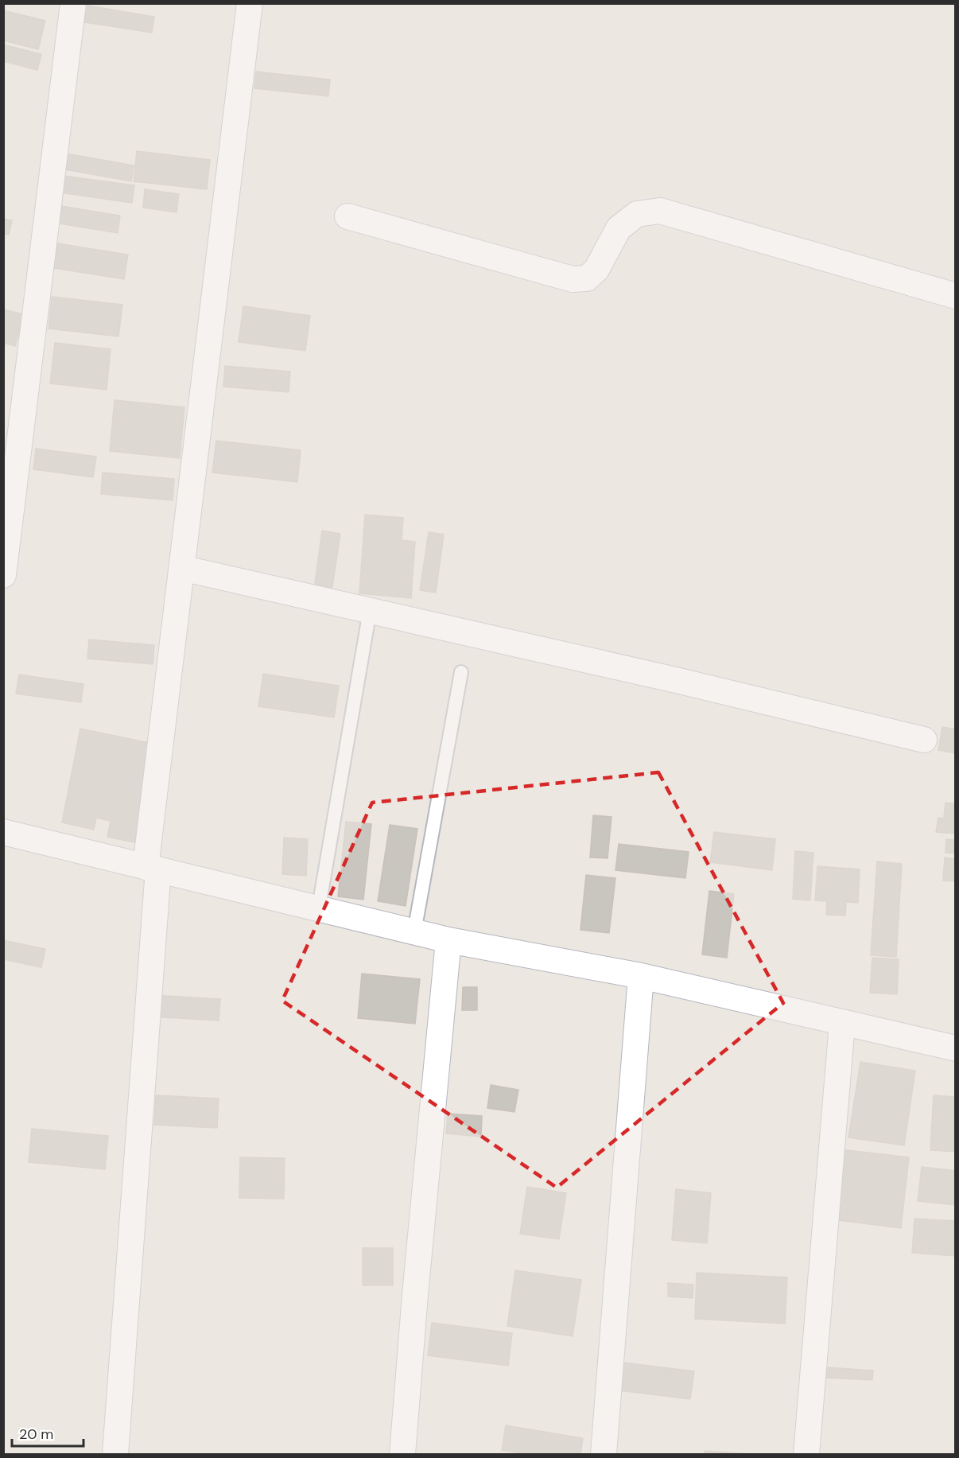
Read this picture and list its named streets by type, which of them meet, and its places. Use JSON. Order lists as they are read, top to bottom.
{
  "scale_bar": "20 m"
}
